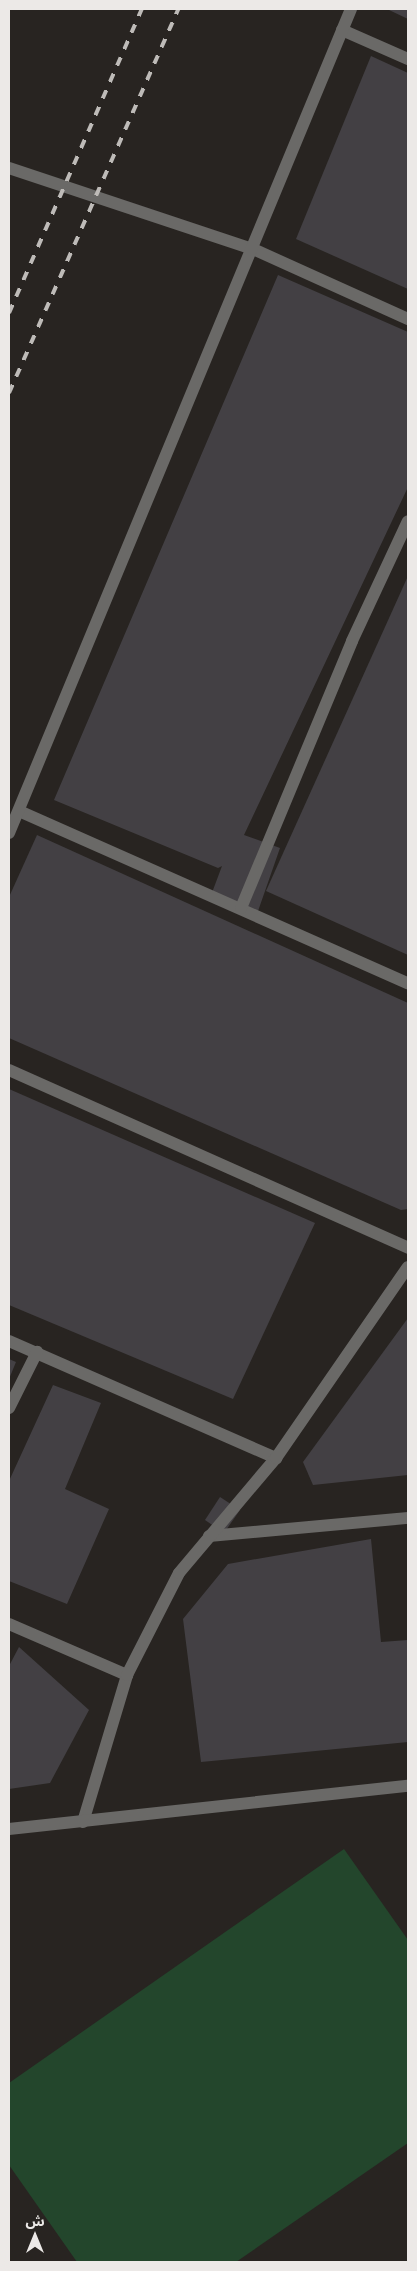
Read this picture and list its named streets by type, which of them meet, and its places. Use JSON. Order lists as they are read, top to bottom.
{
  "north": "top"
}
